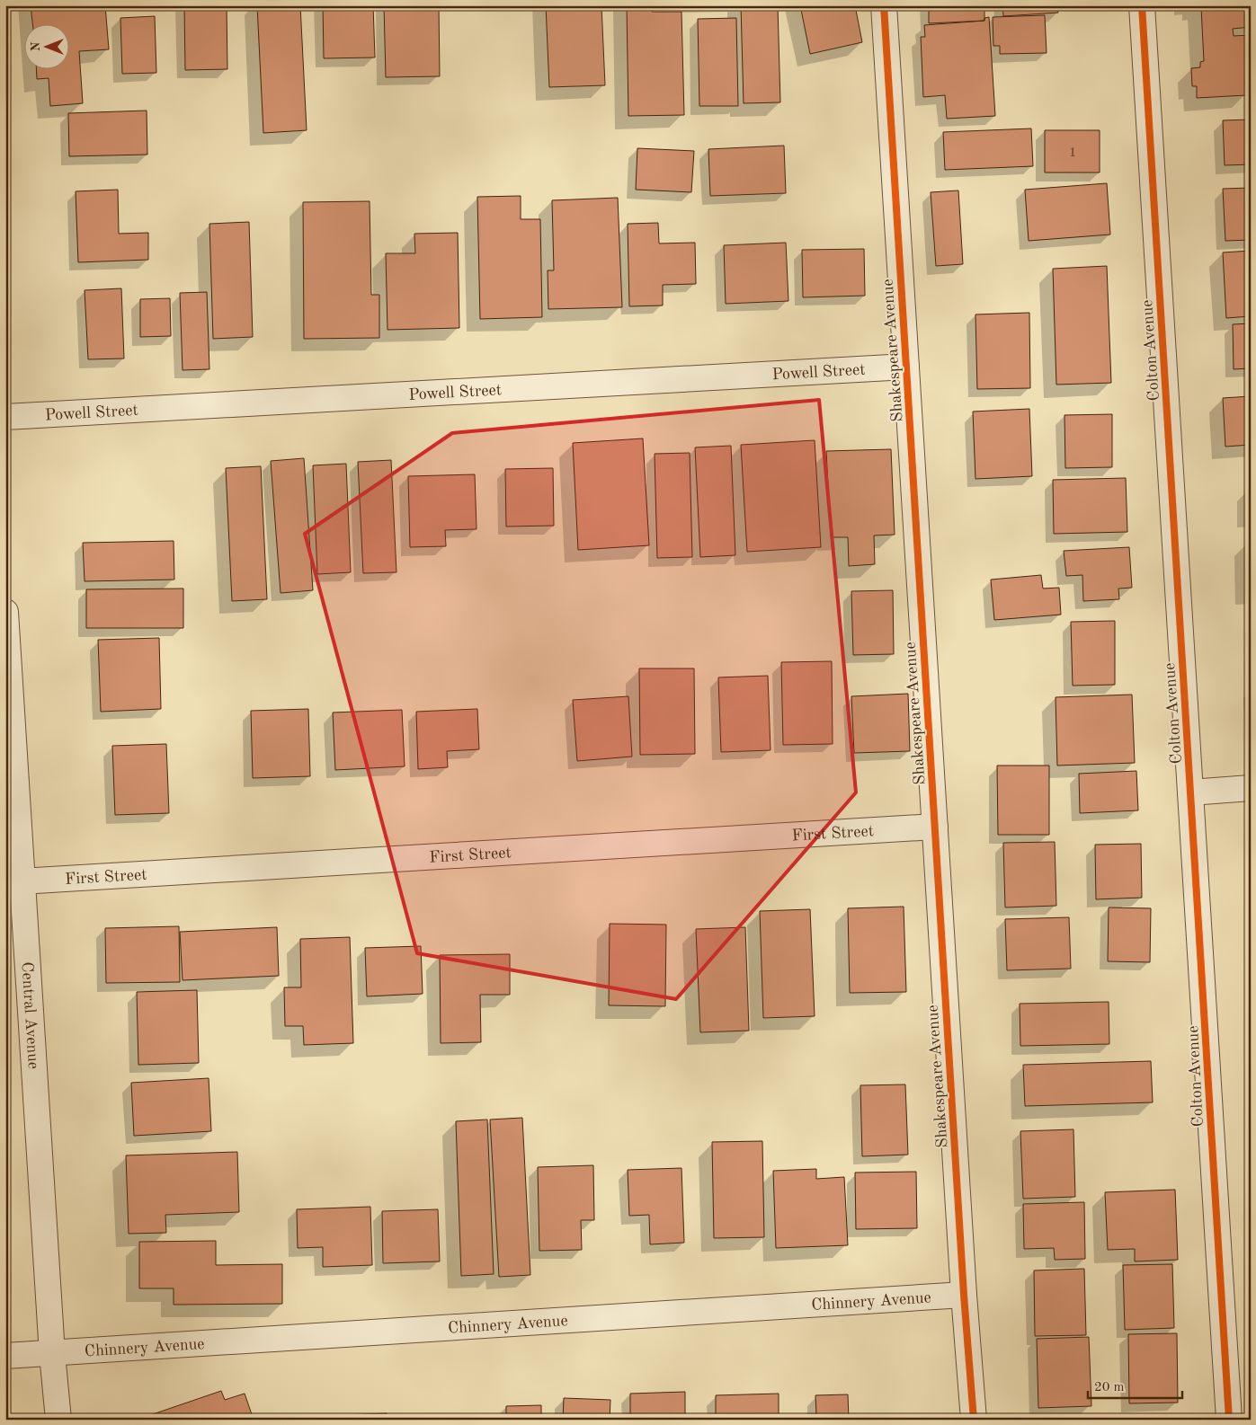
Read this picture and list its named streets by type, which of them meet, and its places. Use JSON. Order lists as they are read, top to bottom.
{
  "streets": {
    "street": [
      "Shakespeare Avenue",
      "Colton Avenue",
      "Powell Street",
      "First Street",
      "Central Avenue",
      "Chinnery Avenue"
    ]
  },
  "crossings": [
    ["Shakespeare Avenue", "Powell Street"],
    ["Shakespeare Avenue", "First Street"],
    ["Shakespeare Avenue", "Chinnery Avenue"],
    ["First Street", "Central Avenue"],
    ["Central Avenue", "Chinnery Avenue"]
  ],
  "house_numbers": ["1"],
  "scale_bar": "20 m",
  "north": "left"
}
